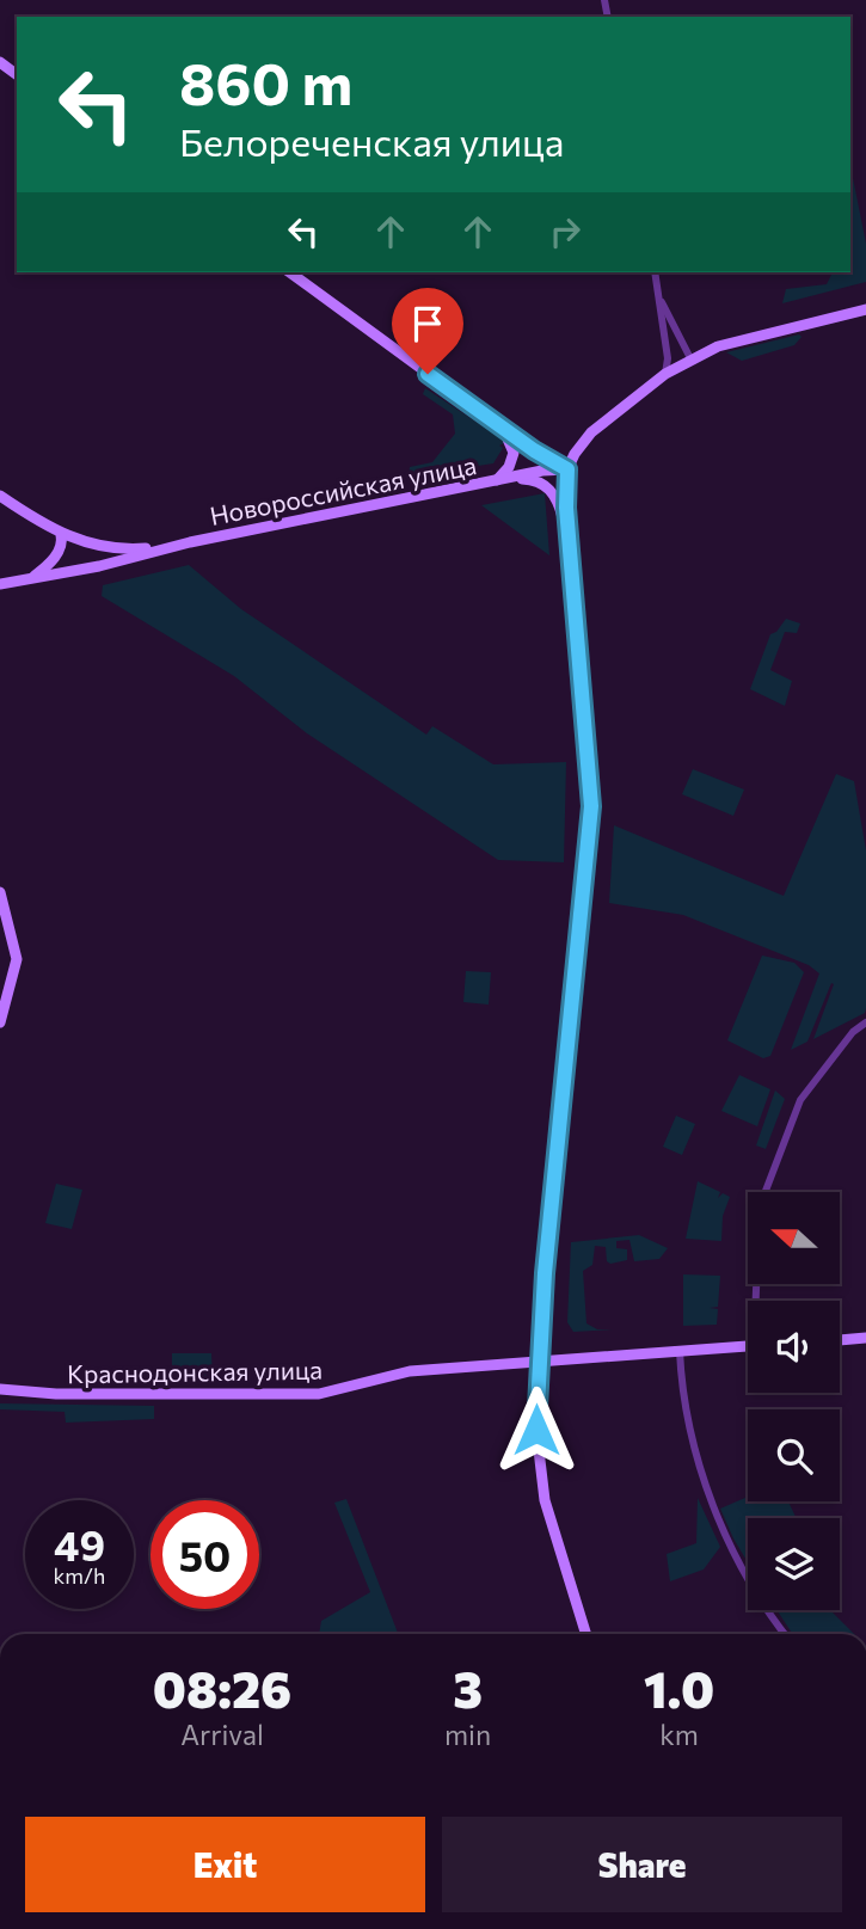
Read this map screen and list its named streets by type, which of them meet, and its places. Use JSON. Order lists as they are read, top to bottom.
{
  "streets": {
    "main road": ["Новороссийская улица", "Краснодонская улица"]
  },
  "north": "left",
  "page": {
    "turn": ["860 m", "Белореченская улица"],
    "speed": "49 km/h",
    "limit": "50",
    "eta": [
      "08:26",
      "Arrival",
      "3",
      "min",
      "1.0",
      "km"
    ],
    "buttons": ["Exit", "Share"]
  }
}
